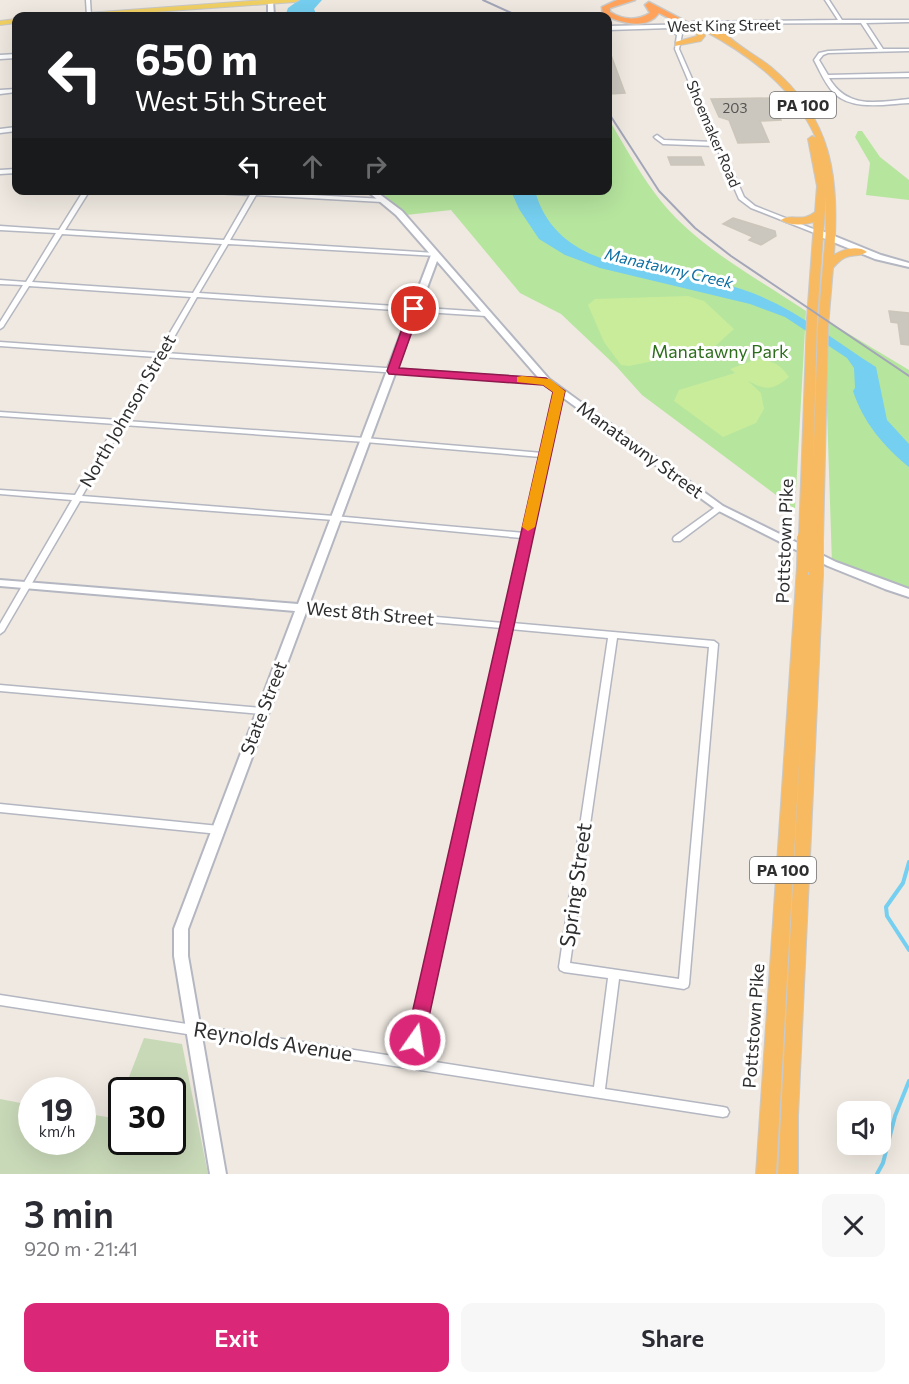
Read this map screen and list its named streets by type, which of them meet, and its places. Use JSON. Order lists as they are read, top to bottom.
{
  "streets": {
    "highway": ["PA 100", "Pottstown Pike"],
    "main road": ["West King Street"],
    "street": [
      "Shoemaker Road",
      "North Johnson Street",
      "Manatawny Street",
      "West 8th Street",
      "State Street",
      "Spring Street",
      "Reynolds Avenue"
    ]
  },
  "crossings": [
    ["West King Street", "Shoemaker Road"],
    ["West King Street", "Pottstown Pike"],
    ["Shoemaker Road", "Pottstown Pike"],
    ["North Johnson Street", "West 8th Street"],
    ["Manatawny Street", "State Street"],
    ["West 8th Street", "State Street"],
    ["West 8th Street", "Spring Street"],
    ["State Street", "Reynolds Avenue"]
  ],
  "water": ["Manatawny Creek"],
  "parks": ["Manatawny Park"],
  "house_numbers": ["203"],
  "page": {
    "turn": ["650 m", "West 5th Street"],
    "speed": "19 km/h",
    "limit": "30",
    "heading": ["3 min", "920 m · 21:41"],
    "buttons": ["Exit", "Share"]
  }
}
